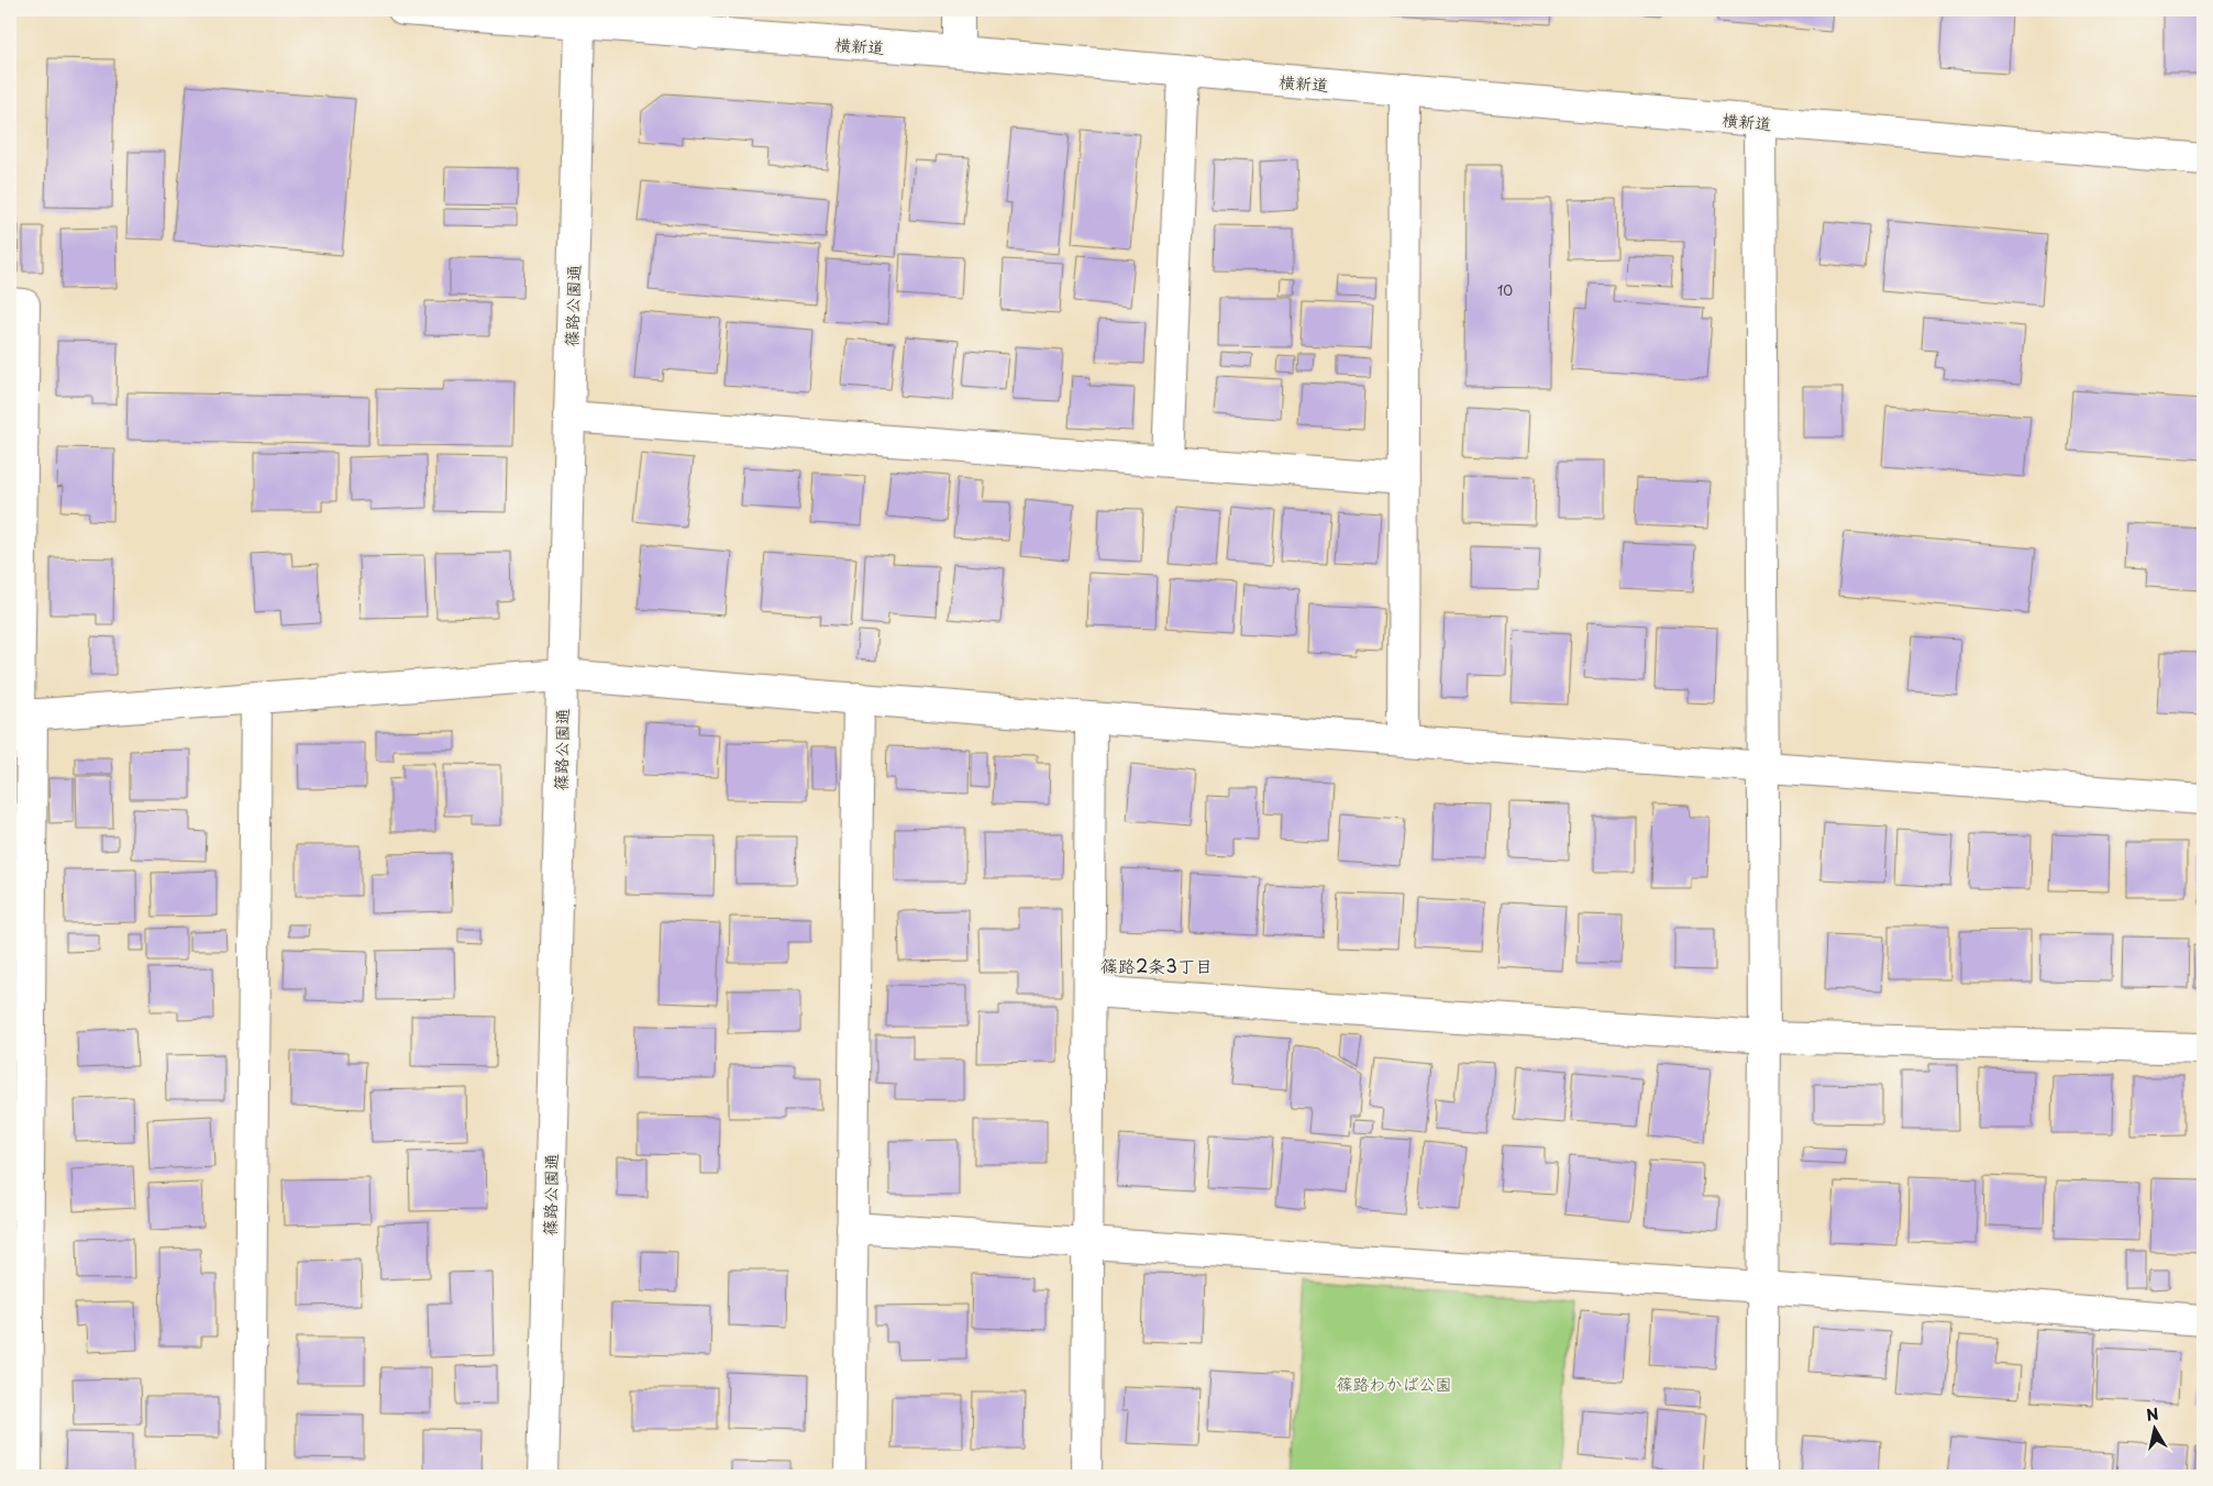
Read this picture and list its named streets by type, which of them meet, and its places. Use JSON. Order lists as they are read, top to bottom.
{
  "streets": {
    "street": ["横新道", "篠路公園通"]
  },
  "crossings": [
    ["横新道", "篠路公園通"]
  ],
  "districts": ["篠路2条3丁目"],
  "parks": ["篠路わかば公園"],
  "house_numbers": ["10"],
  "north": "top"
}
